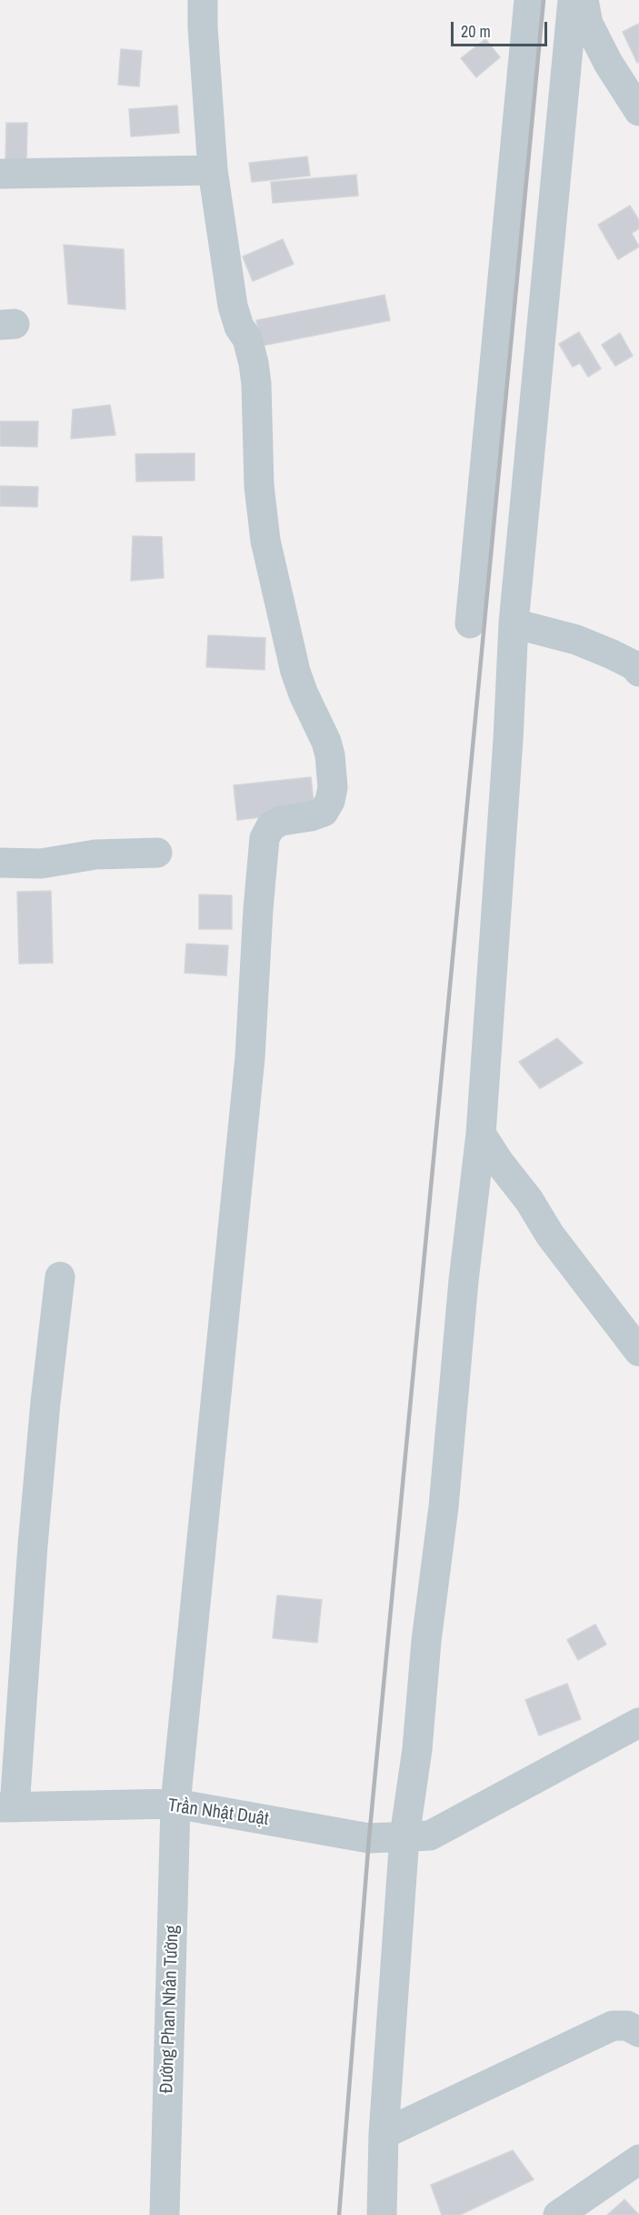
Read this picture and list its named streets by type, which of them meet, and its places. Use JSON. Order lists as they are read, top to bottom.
{
  "streets": {
    "street": ["Trần Nhật Duật", "Đường Phan Nhân Tường"]
  },
  "crossings": [
    ["Trần Nhật Duật", "Đường Phan Nhân Tường"]
  ],
  "scale_bar": "20 m"
}
